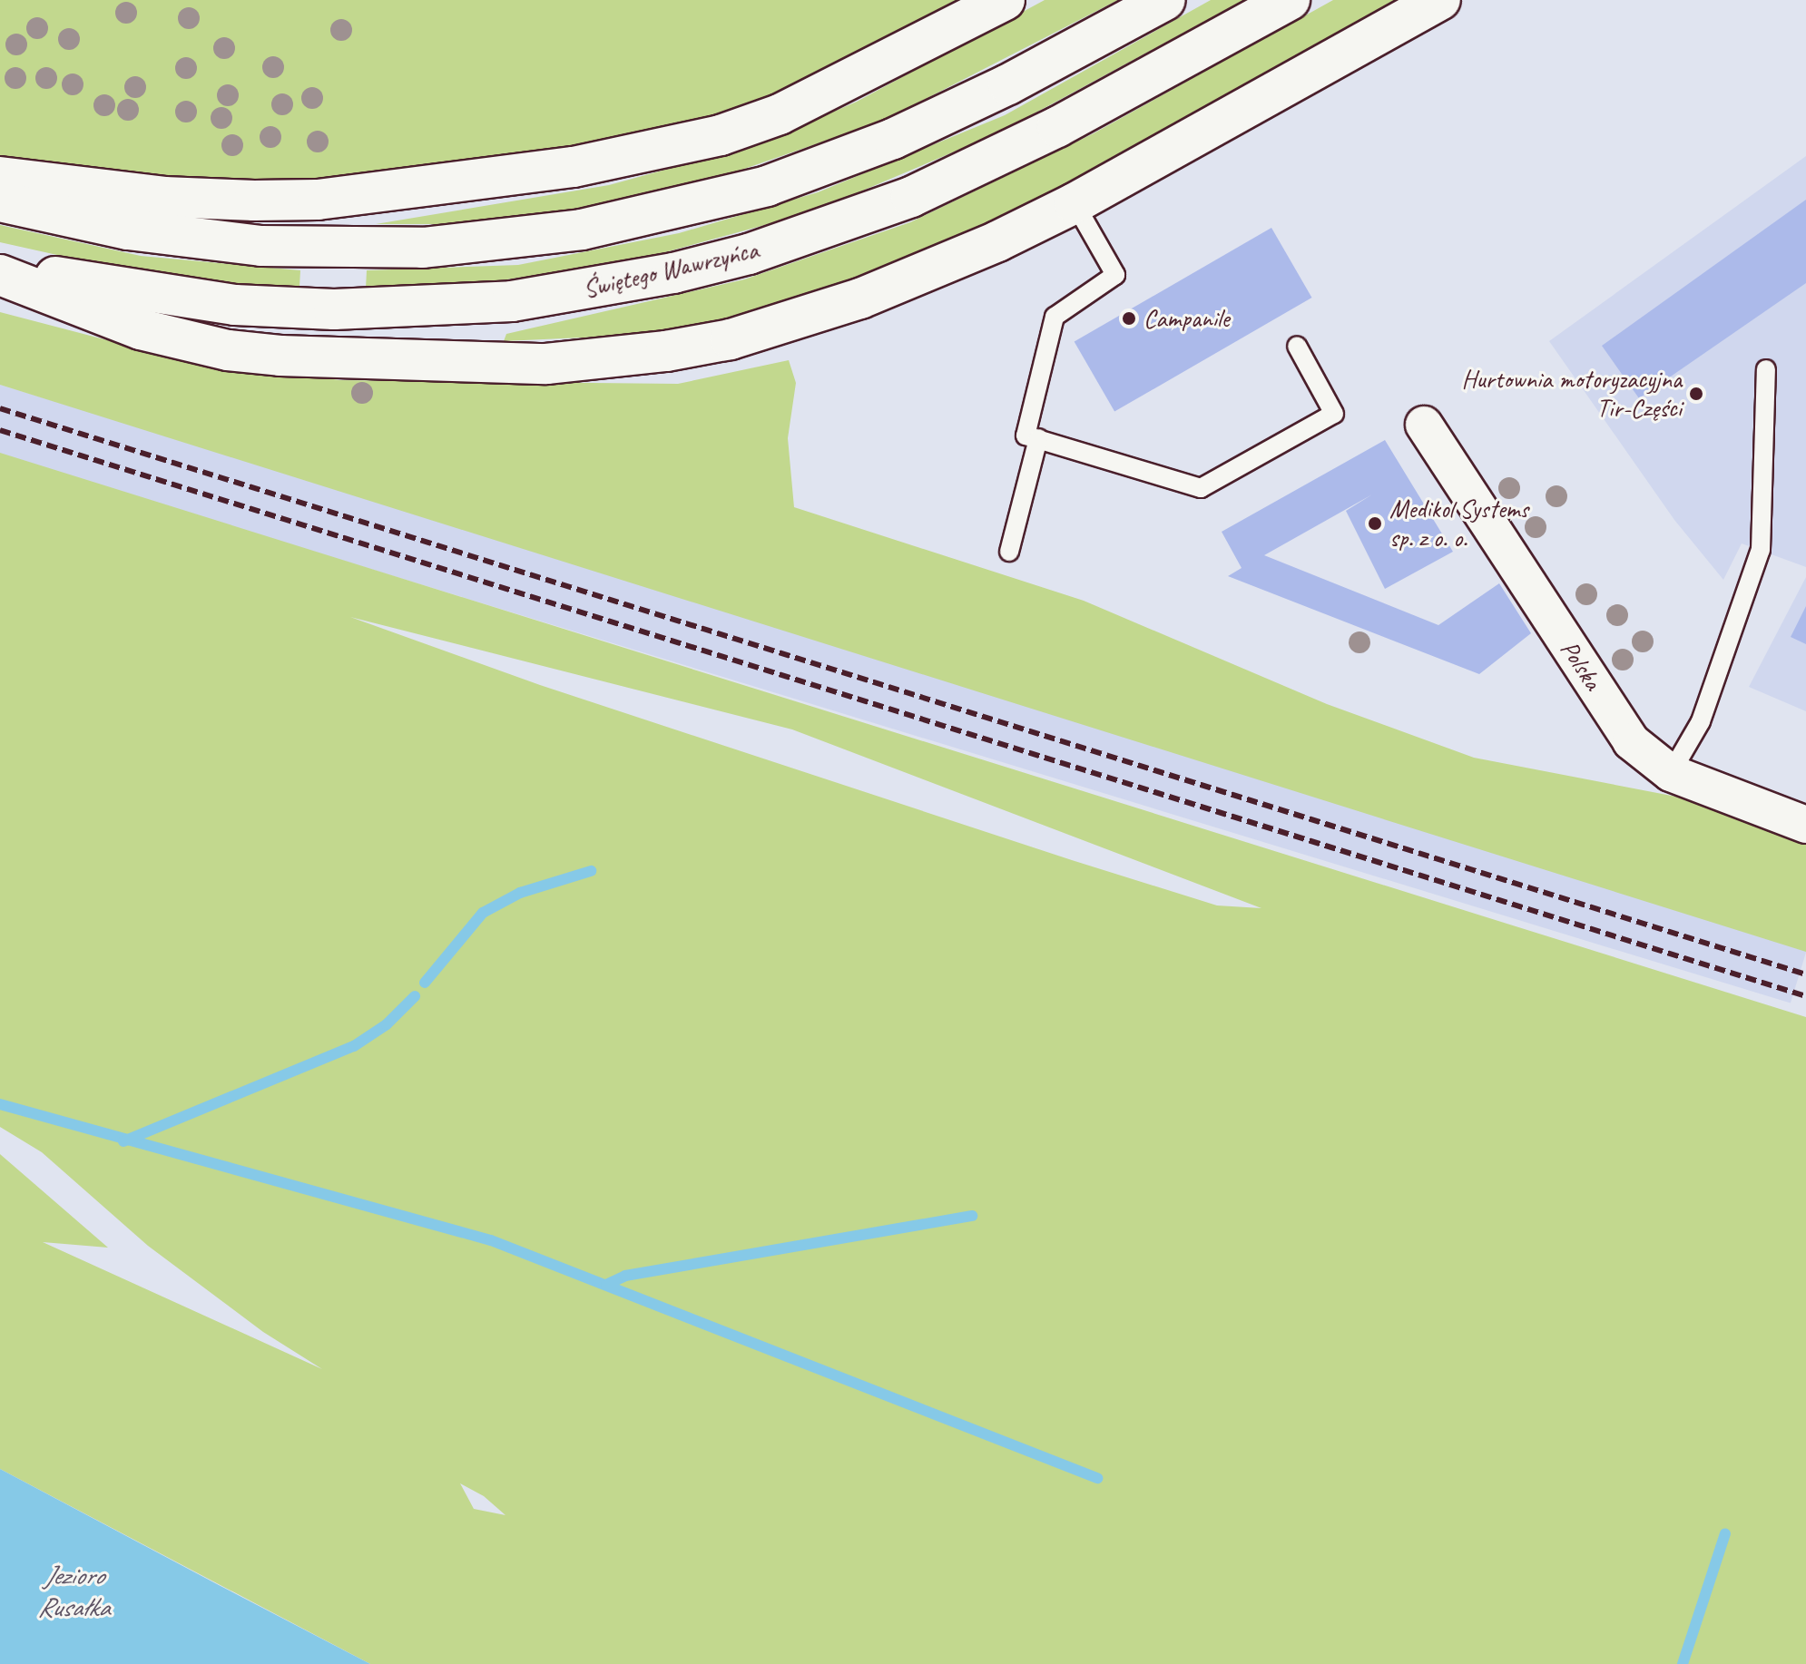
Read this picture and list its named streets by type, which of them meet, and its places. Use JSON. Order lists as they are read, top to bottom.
{
  "streets": {
    "main road": ["Świętego Wawrzyńca"],
    "street": ["Polska"]
  },
  "water": ["Jezioro Rusałka"],
  "places": ["Campanile", "Hurtownia motoryzacyjna Tir-Części", "Medikol Systems sp. z o. o."]
}
